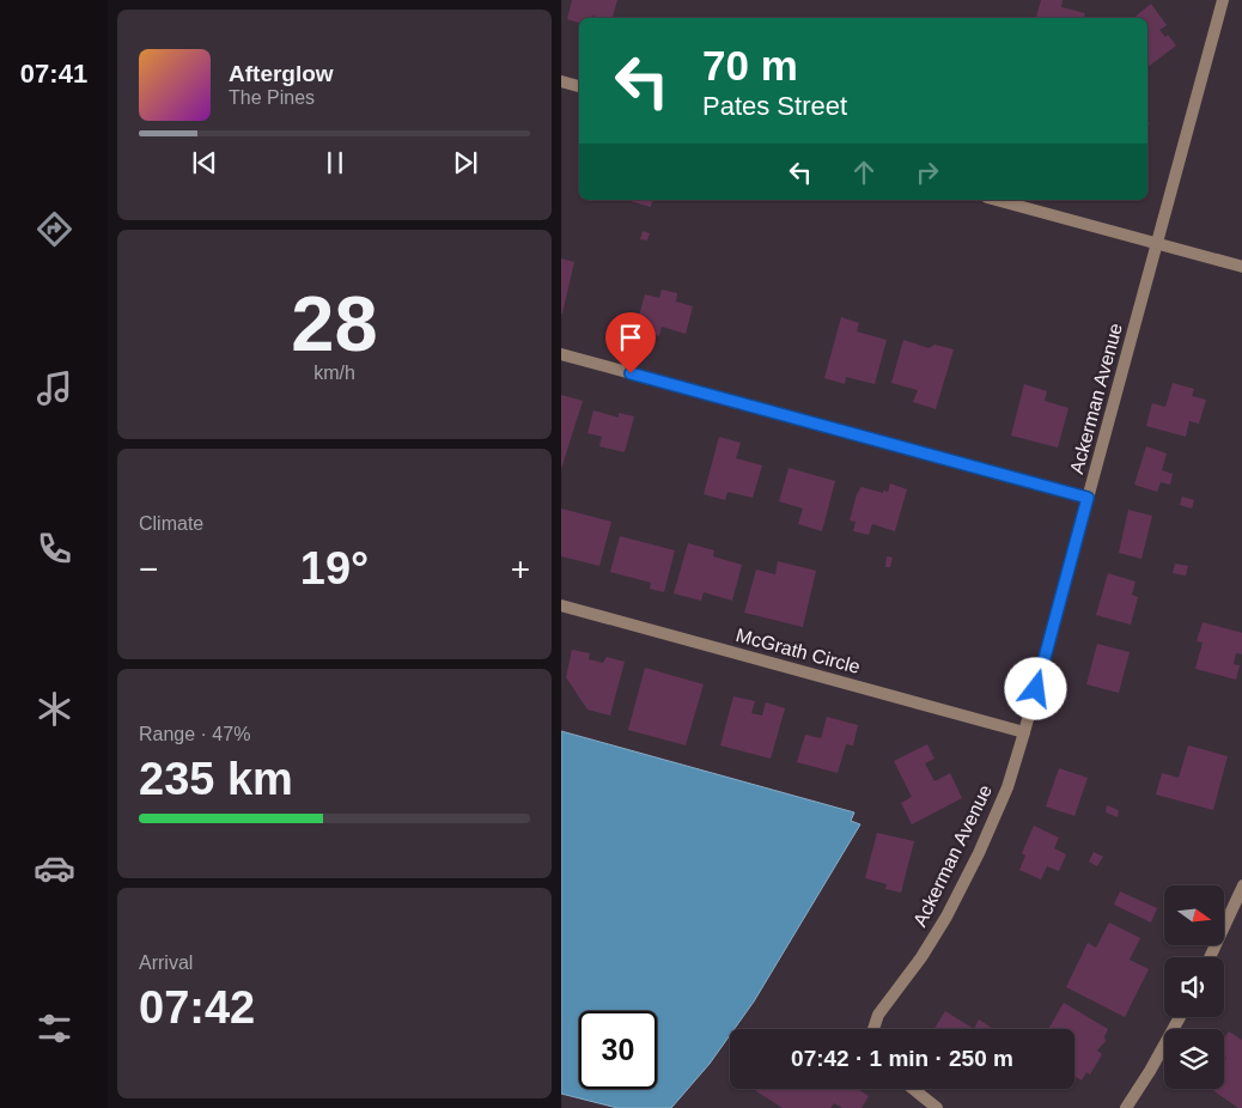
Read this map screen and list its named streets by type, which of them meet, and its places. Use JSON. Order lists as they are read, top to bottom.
{
  "streets": {
    "street": ["Ackerman Avenue", "McGrath Circle"]
  },
  "crossings": [
    ["Ackerman Avenue", "McGrath Circle"]
  ],
  "north": "right",
  "page": {
    "tabs": "07:41",
    "turn": ["70 m", "Pates Street"],
    "song": ["Afterglow", "The Pines"],
    "tile": [
      ["28", "km/h"],
      "Climate",
      ["Range · 47%", "235 km"],
      ["Arrival", "07:42"]
    ],
    "heat": ["−", "19°", "+"],
    "limit": "30",
    "trip": "07:42 · 1 min · 250 m"
  }
}
